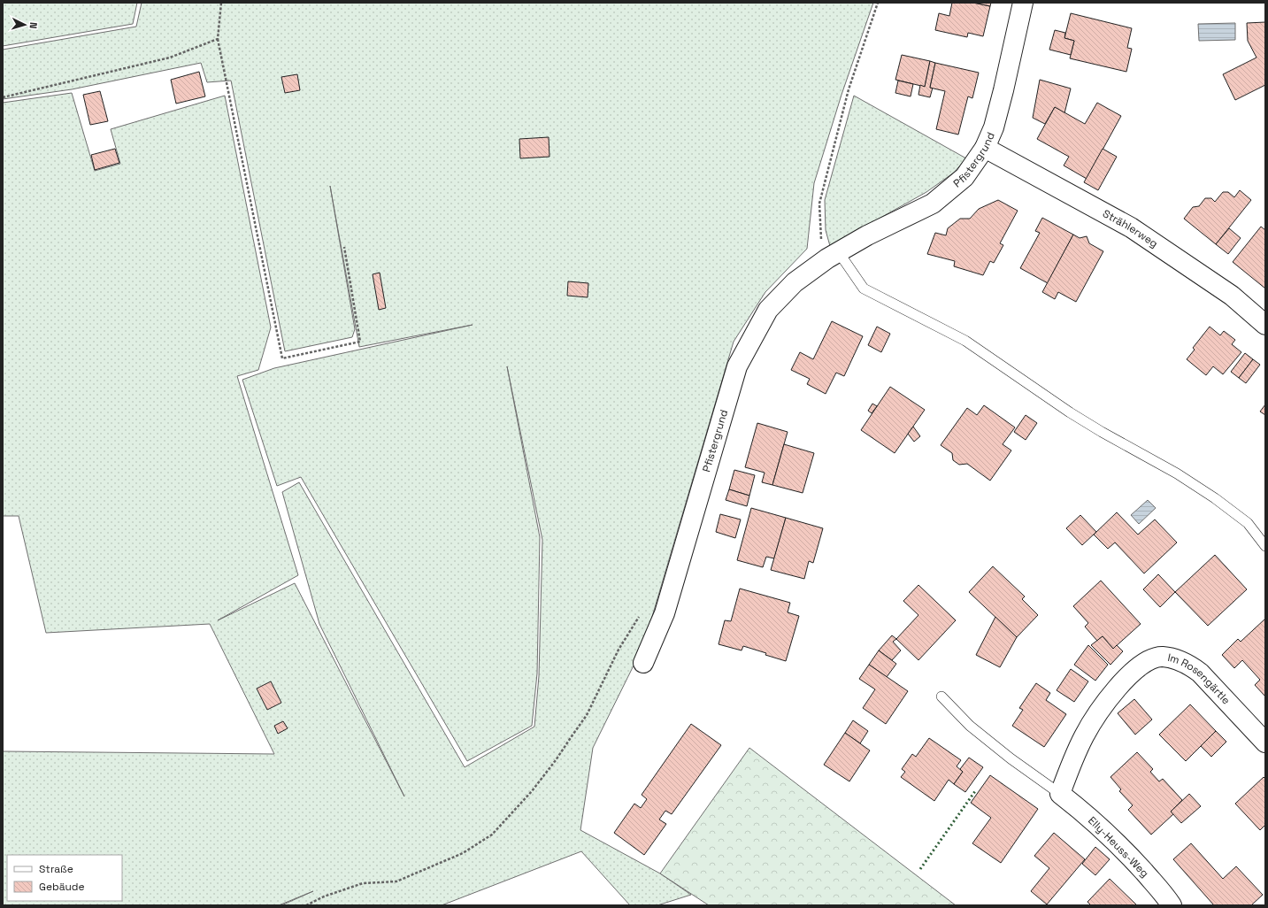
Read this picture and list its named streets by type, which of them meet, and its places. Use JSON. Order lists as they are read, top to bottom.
{
  "streets": {
    "street": [
      "Pfistergrund",
      "Strählerweg",
      "Im Rosengärtle",
      "Elly-Heuss-Weg"
    ]
  },
  "crossings": [
    ["Pfistergrund", "Strählerweg"],
    ["Im Rosengärtle", "Elly-Heuss-Weg"]
  ],
  "legend": ["Straße", "Gebäude"],
  "north": "right"
}
